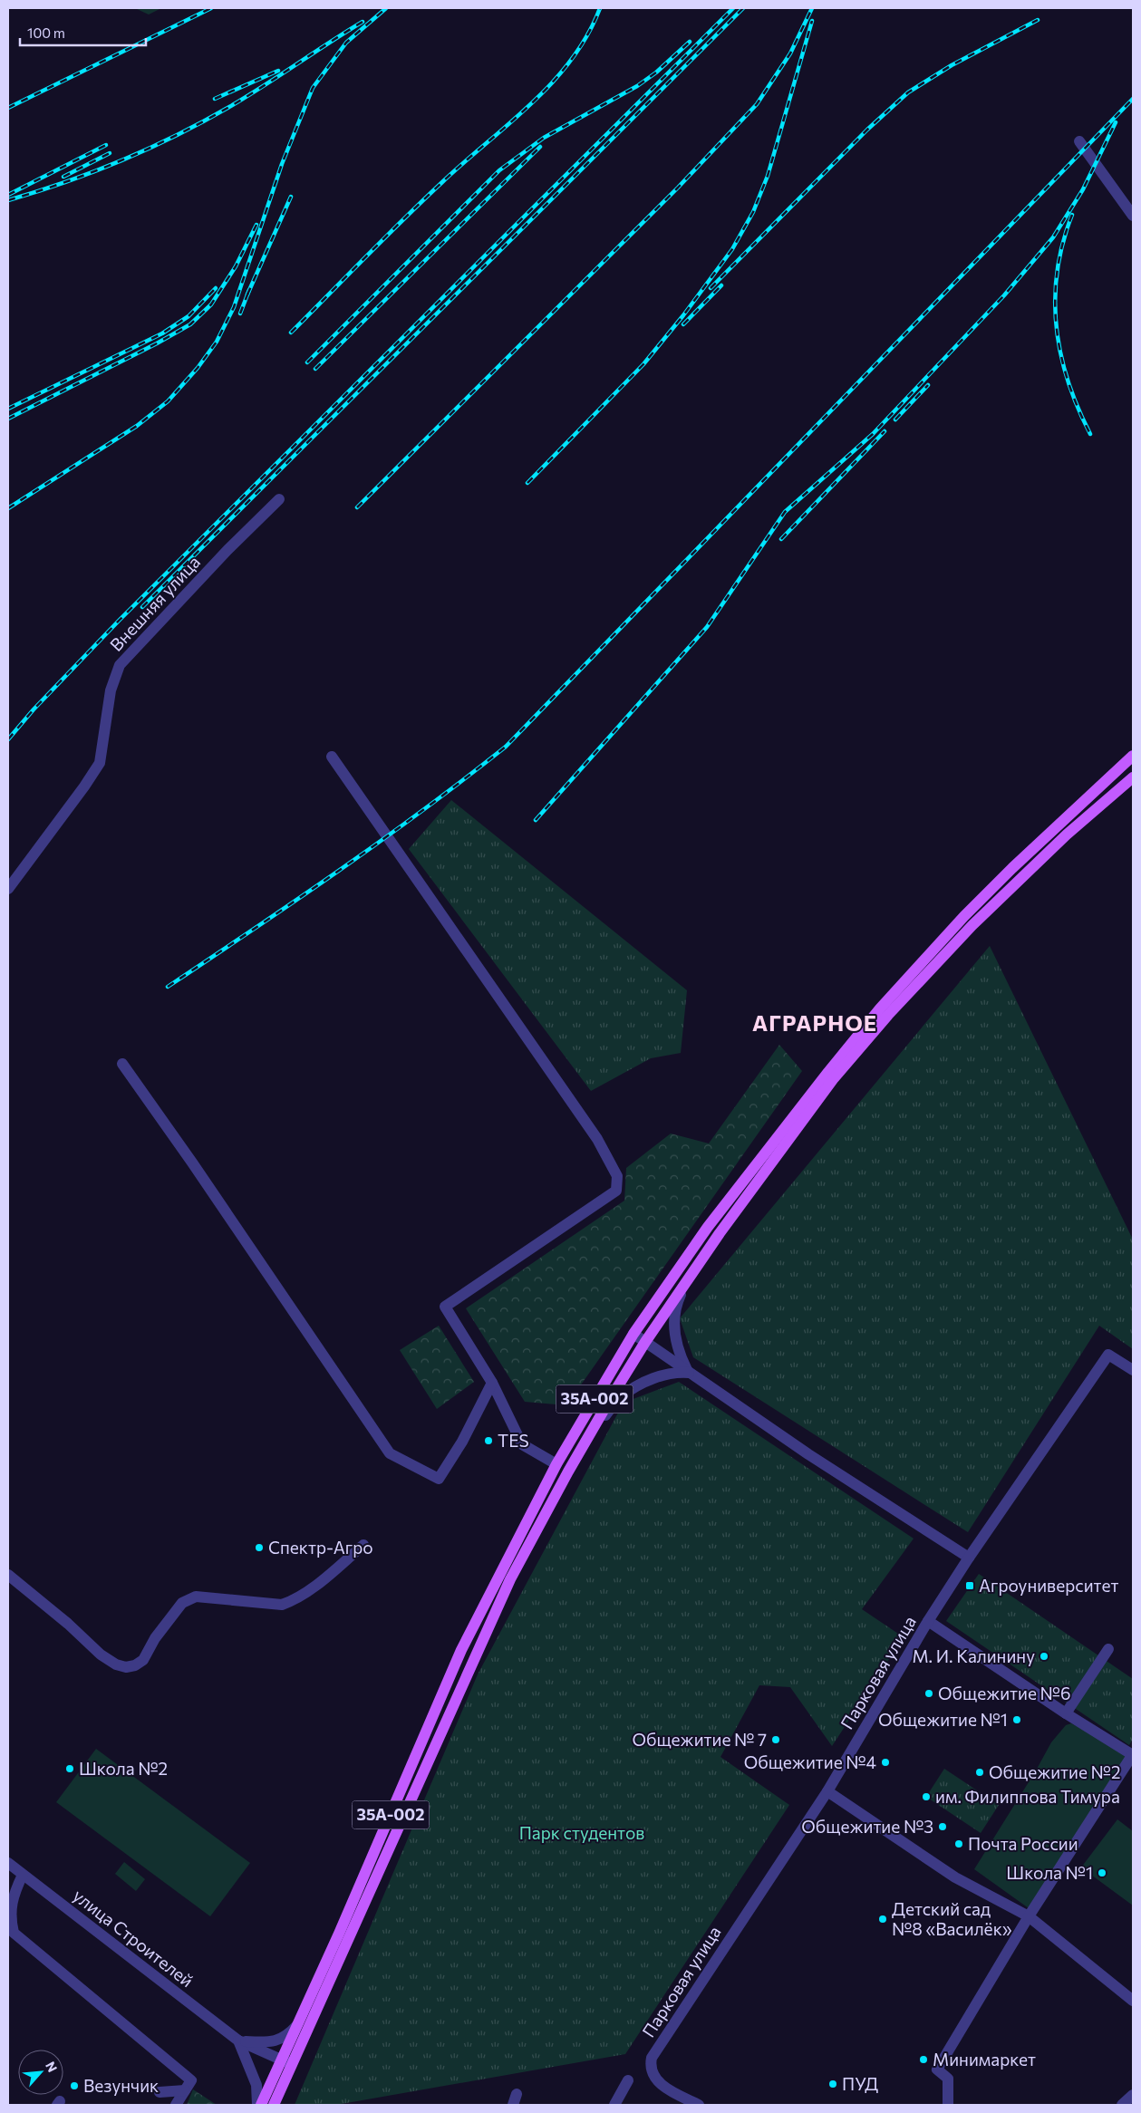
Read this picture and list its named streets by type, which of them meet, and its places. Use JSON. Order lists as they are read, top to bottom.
{
  "streets": {
    "main road": ["35А-002"],
    "street": ["Внешняя улица", "Парковая улица", "улица Строителей"]
  },
  "crossings": [
    ["35А-002", "улица Строителей"]
  ],
  "districts": ["АГРАРНОЕ"],
  "parks": ["Парк студентов"],
  "places": {
    "other": [
      "TES",
      "Спектр-Агро",
      "М. И. Калинину",
      "Общежитие №6",
      "Общежитие №1",
      "Общежитие № 7",
      "Общежитие №4",
      "Школа №2",
      "Общежитие №2",
      "им. Филиппова Тимура",
      "Общежитие №3",
      "Почта России",
      "Школа №1",
      "Детский сад №8 «Василёк»",
      "Минимаркет",
      "ПУД",
      "Везунчик"
    ],
    "transit": ["Агроуниверситет"]
  },
  "scale_bar": "100 m",
  "north": "top right"
}
